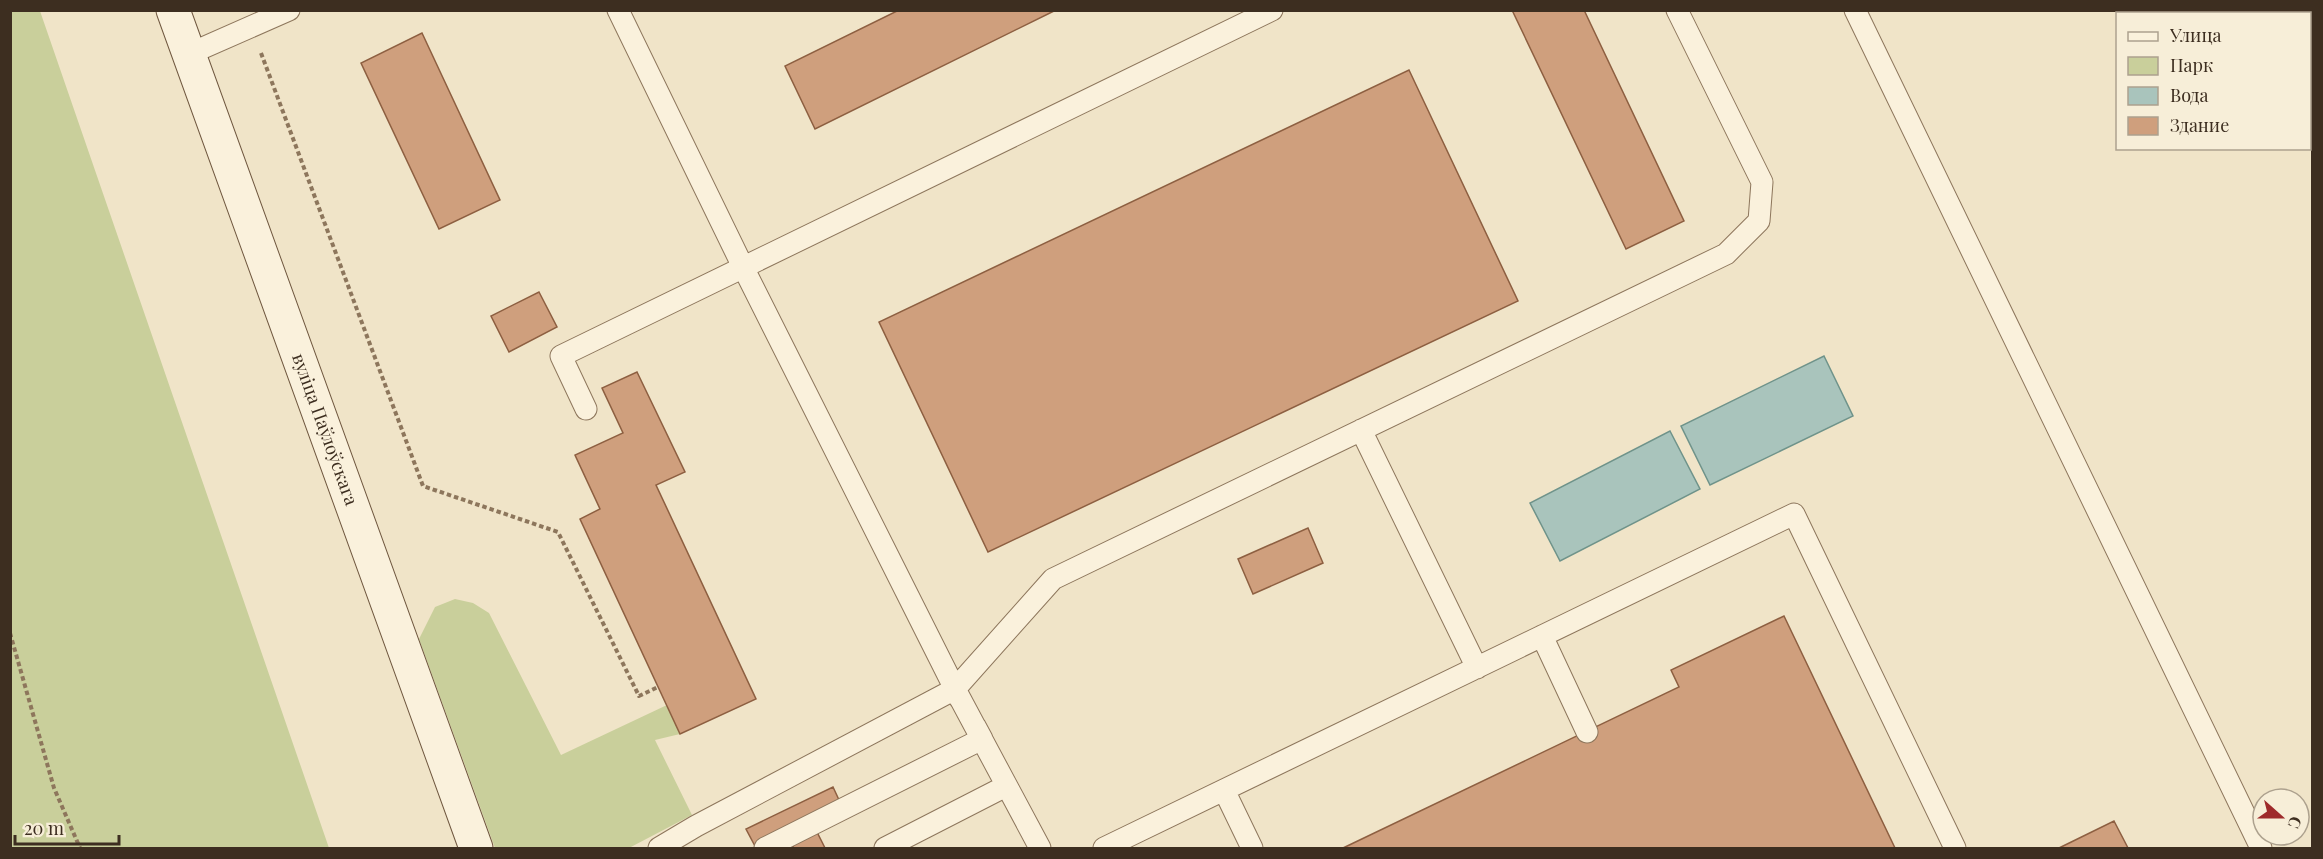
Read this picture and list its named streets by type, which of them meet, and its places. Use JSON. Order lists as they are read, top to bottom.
{
  "streets": {
    "street": ["вуліца Паўлоўскага"]
  },
  "legend": [
    "Улица",
    "Парк",
    "Вода",
    "Здание"
  ],
  "scale_bar": "20 m",
  "north": "right"
}
